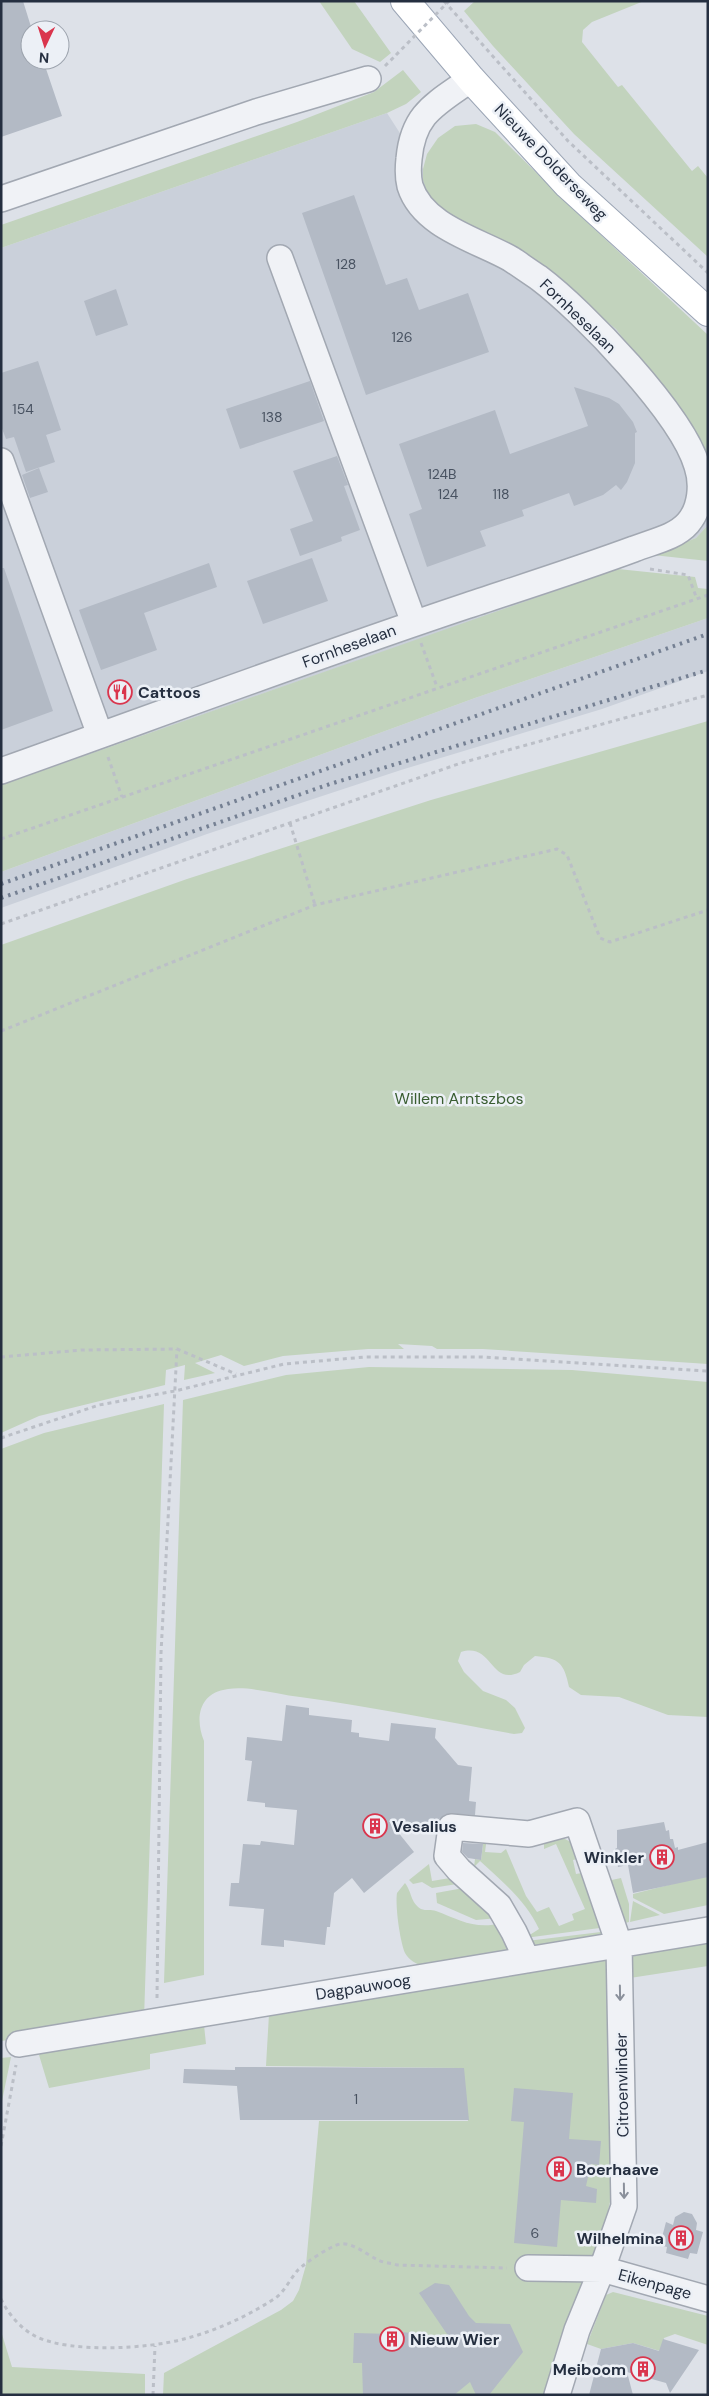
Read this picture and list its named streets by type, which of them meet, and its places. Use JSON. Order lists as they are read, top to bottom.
{
  "streets": {
    "main road": ["Nieuwe Dolderseweg"],
    "street": [
      "Fornheselaan",
      "Dagpauwoog",
      "Citroenvlinder",
      "Eikenpage"
    ]
  },
  "crossings": [
    ["Nieuwe Dolderseweg", "Fornheselaan"],
    ["Dagpauwoog", "Citroenvlinder"],
    ["Citroenvlinder", "Eikenpage"]
  ],
  "one_way": ["Citroenvlinder"],
  "parks": ["Willem Arntszbos"],
  "places": {
    "restaurant": ["Cattoos"],
    "building": [
      "Vesalius",
      "Winkler",
      "Boerhaave",
      "Wilhelmina",
      "Nieuw Wier",
      "Meiboom"
    ]
  },
  "house_numbers": [
    "128",
    "126",
    "154",
    "138",
    "124B",
    "124",
    "118",
    "1",
    "6"
  ],
  "north": "bottom"
}
